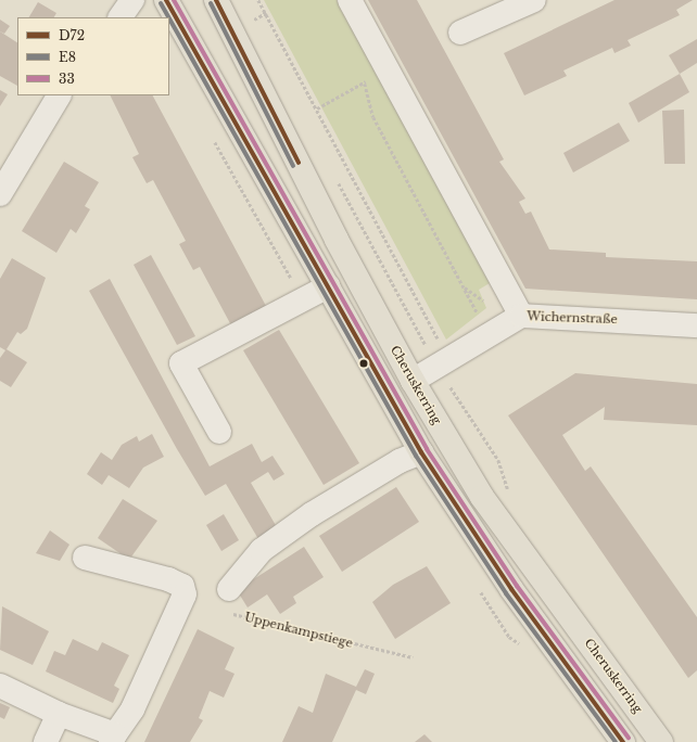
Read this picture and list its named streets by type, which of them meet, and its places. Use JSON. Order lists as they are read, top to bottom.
{
  "streets": {
    "main road": ["Cheruskerring"],
    "street": ["Wichernstraße"],
    "path": ["Uppenkampstiege"]
  },
  "crossings": [
    ["Wichernstraße", "Cheruskerring"]
  ],
  "lines": ["transit line D72", "transit line 33", "transit line E8"],
  "legend": ["D72", "E8", "33"]
}
